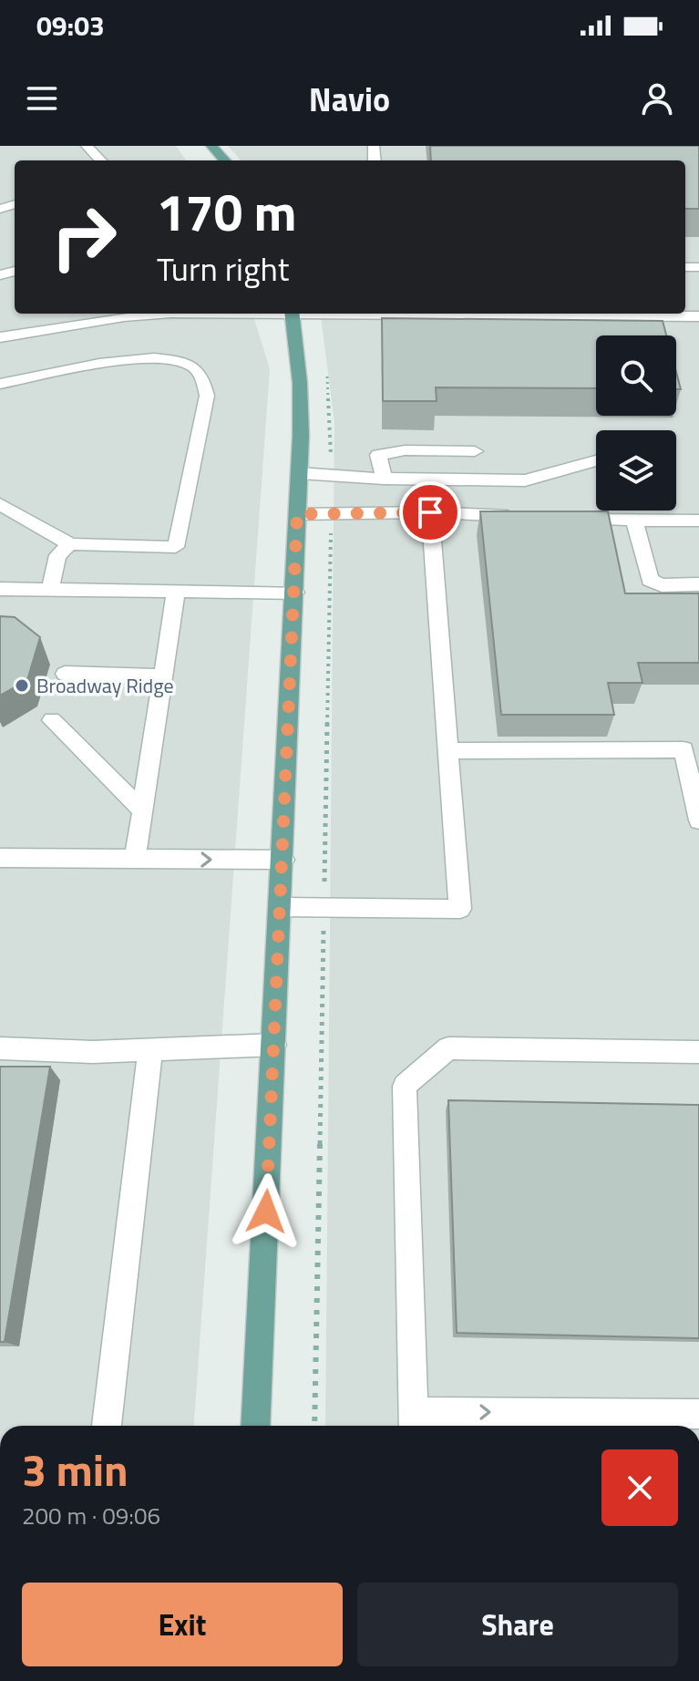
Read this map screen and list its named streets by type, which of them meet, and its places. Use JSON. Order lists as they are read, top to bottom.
{
  "places": ["Broadway Ridge"],
  "page": {
    "status": "09:03",
    "header": "Navio",
    "turn": ["170 m", "Turn right"],
    "heading": ["3 min", "200 m · 09:06"],
    "buttons": ["Exit", "Share"]
  }
}
